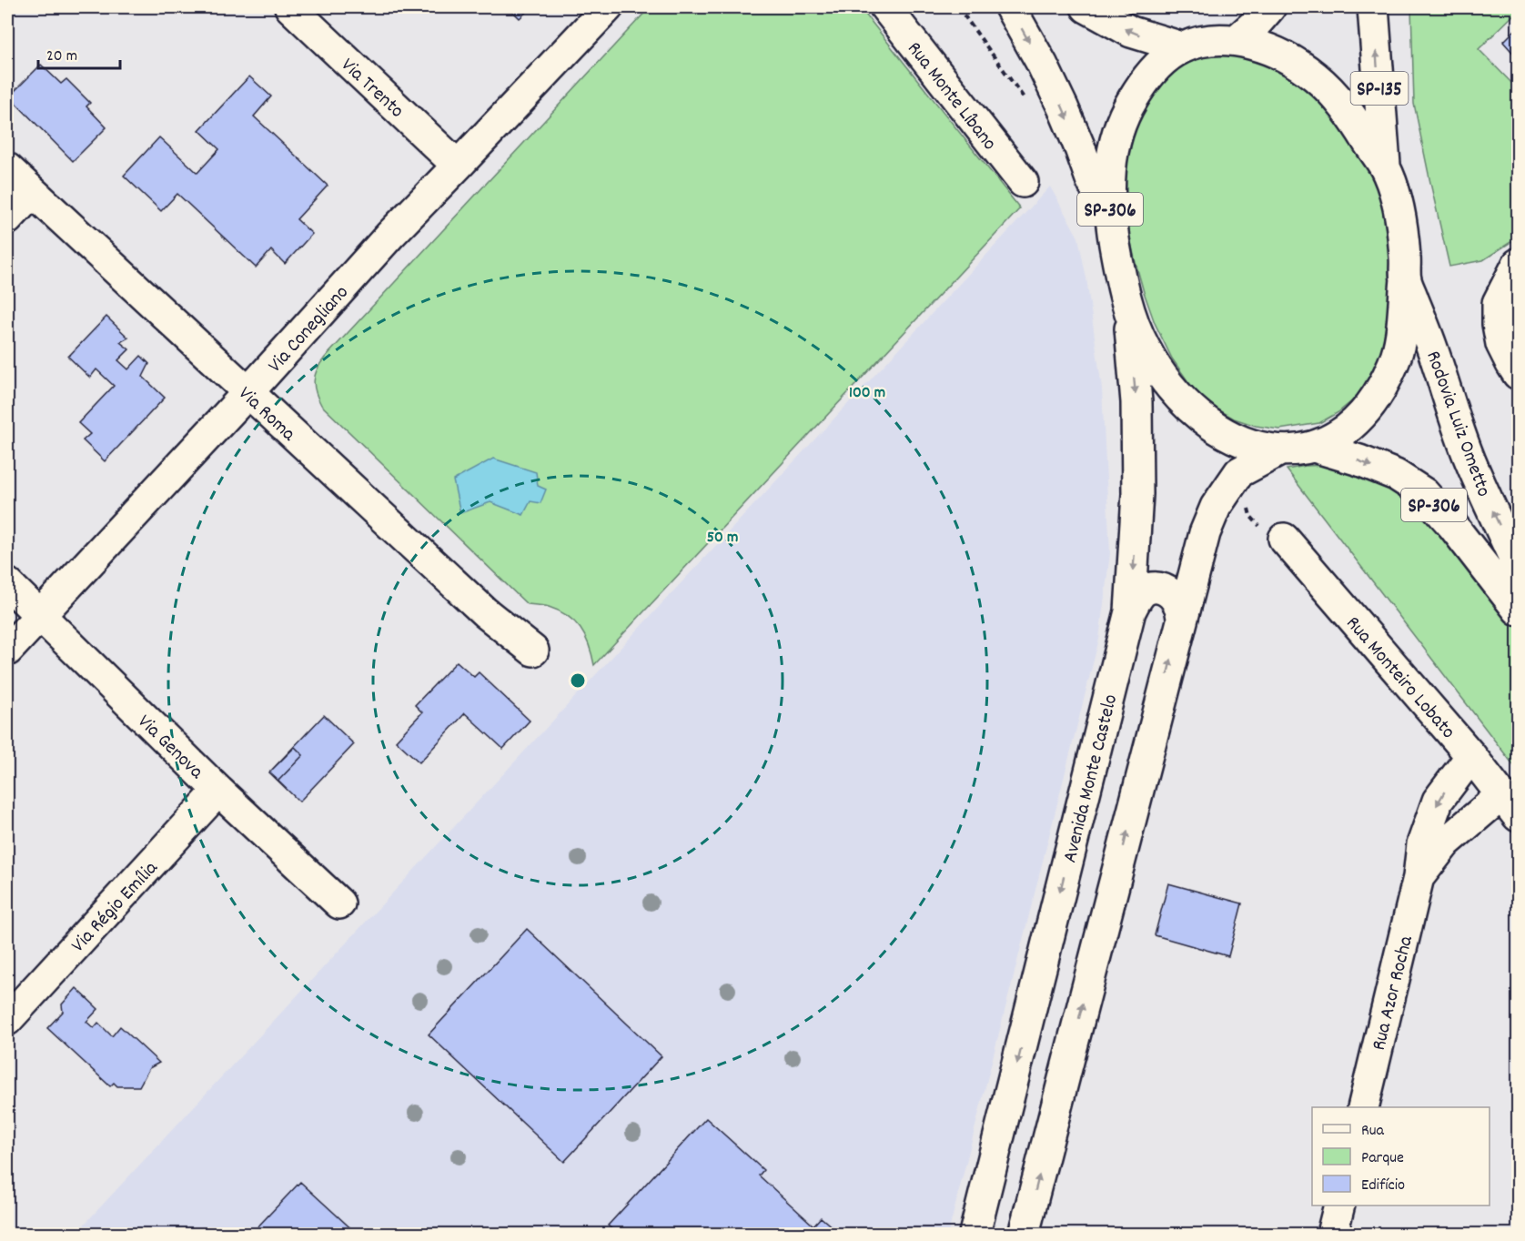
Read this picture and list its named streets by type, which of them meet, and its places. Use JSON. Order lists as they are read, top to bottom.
{
  "streets": {
    "main road": [
      "Via Trento",
      "SP-135",
      "Rua Monte Líbano",
      "SP-306",
      "Via Conegliano",
      "Via Roma",
      "Rodovia Luiz Ometto",
      "Rua Monteiro Lobato",
      "Via Genova",
      "Avenida Monte Castelo",
      "Via Régio Emília",
      "Rua Azor Rocha"
    ]
  },
  "crossings": [
    ["Via Trento", "Via Conegliano"],
    ["SP-135", "SP-306"],
    ["SP-306", "Rodovia Luiz Ometto"],
    ["SP-306", "Avenida Monte Castelo"],
    ["Via Conegliano", "Via Roma"],
    ["Via Conegliano", "Via Genova"],
    ["Rua Monteiro Lobato", "Rua Azor Rocha"],
    ["Via Genova", "Via Régio Emília"]
  ],
  "one_way": ["Rodovia Luiz Ometto"],
  "legend": ["Rua", "Parque", "Edifício"],
  "scale_bar": "20 m",
  "rings": ["100 m", "50 m"]
}
